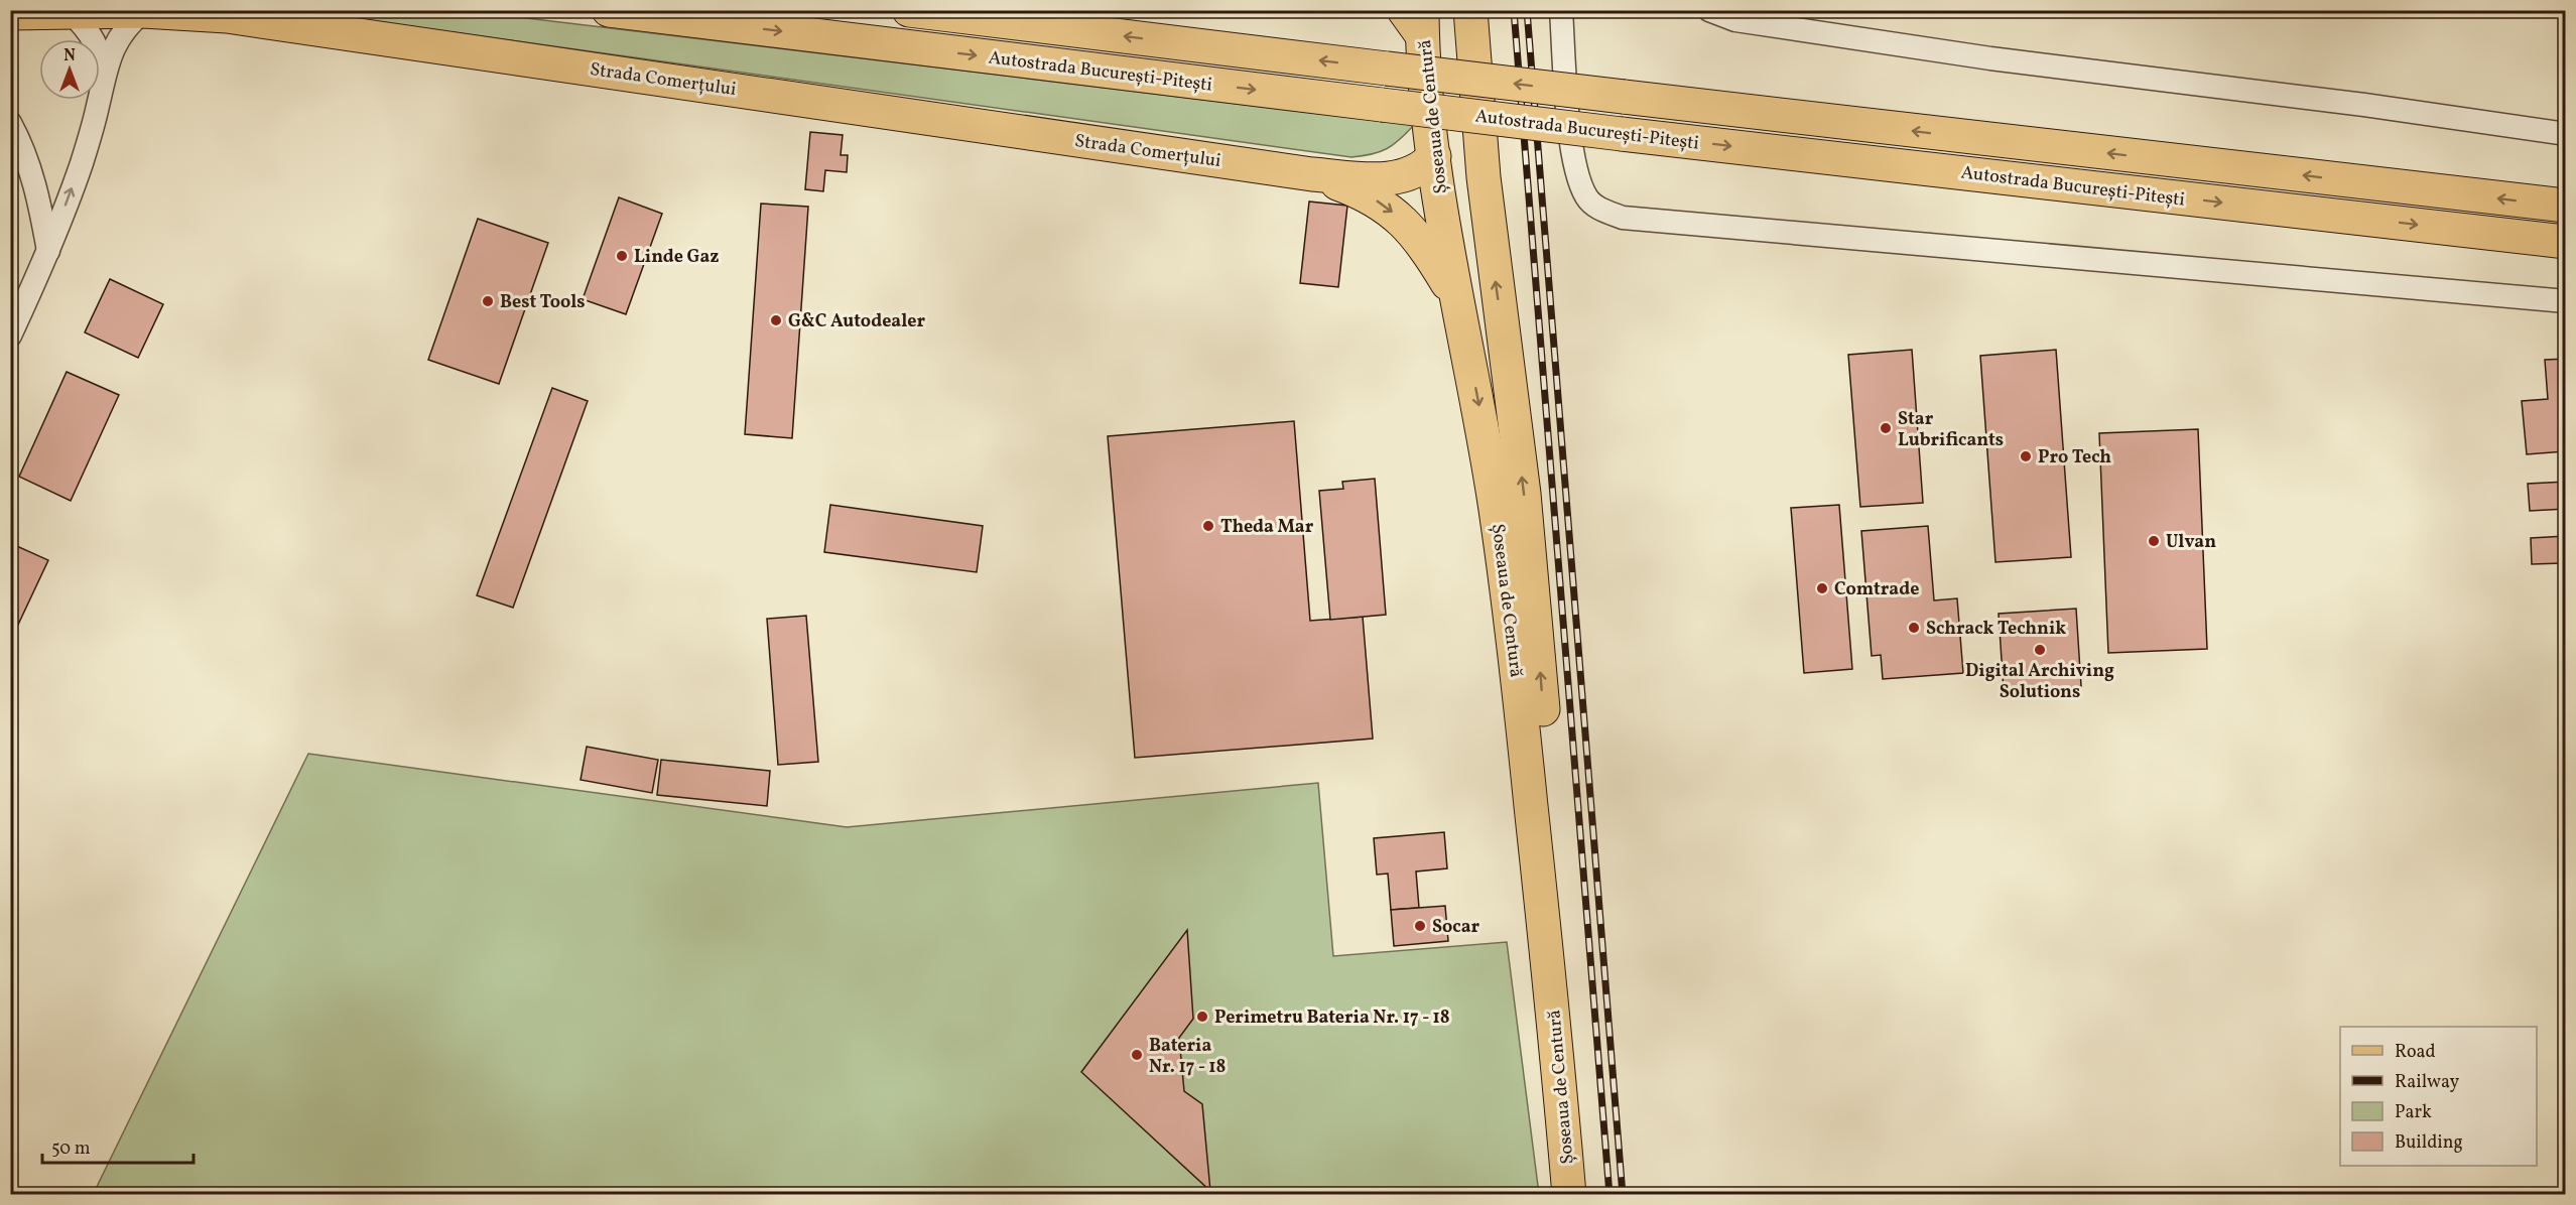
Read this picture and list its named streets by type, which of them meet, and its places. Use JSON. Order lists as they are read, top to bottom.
{
  "streets": {
    "main road": ["Autostrada București-Pitești", "Strada Comerțului", "Șoseaua de Centură"]
  },
  "places": [
    "Linde Gaz",
    "Best Tools",
    "G&C Autodealer",
    "Star Lubrificants",
    "Pro Tech",
    "Theda Mar",
    "Ulvan",
    "Comtrade",
    "Schrack Technik",
    "Digital Archiving Solutions",
    "Socar",
    "Perimetru Bateria Nr. 17 - 18",
    "Bateria Nr. 17 - 18"
  ],
  "legend": [
    "Road",
    "Railway",
    "Park",
    "Building"
  ],
  "scale_bar": "50 m",
  "north": "top"
}
